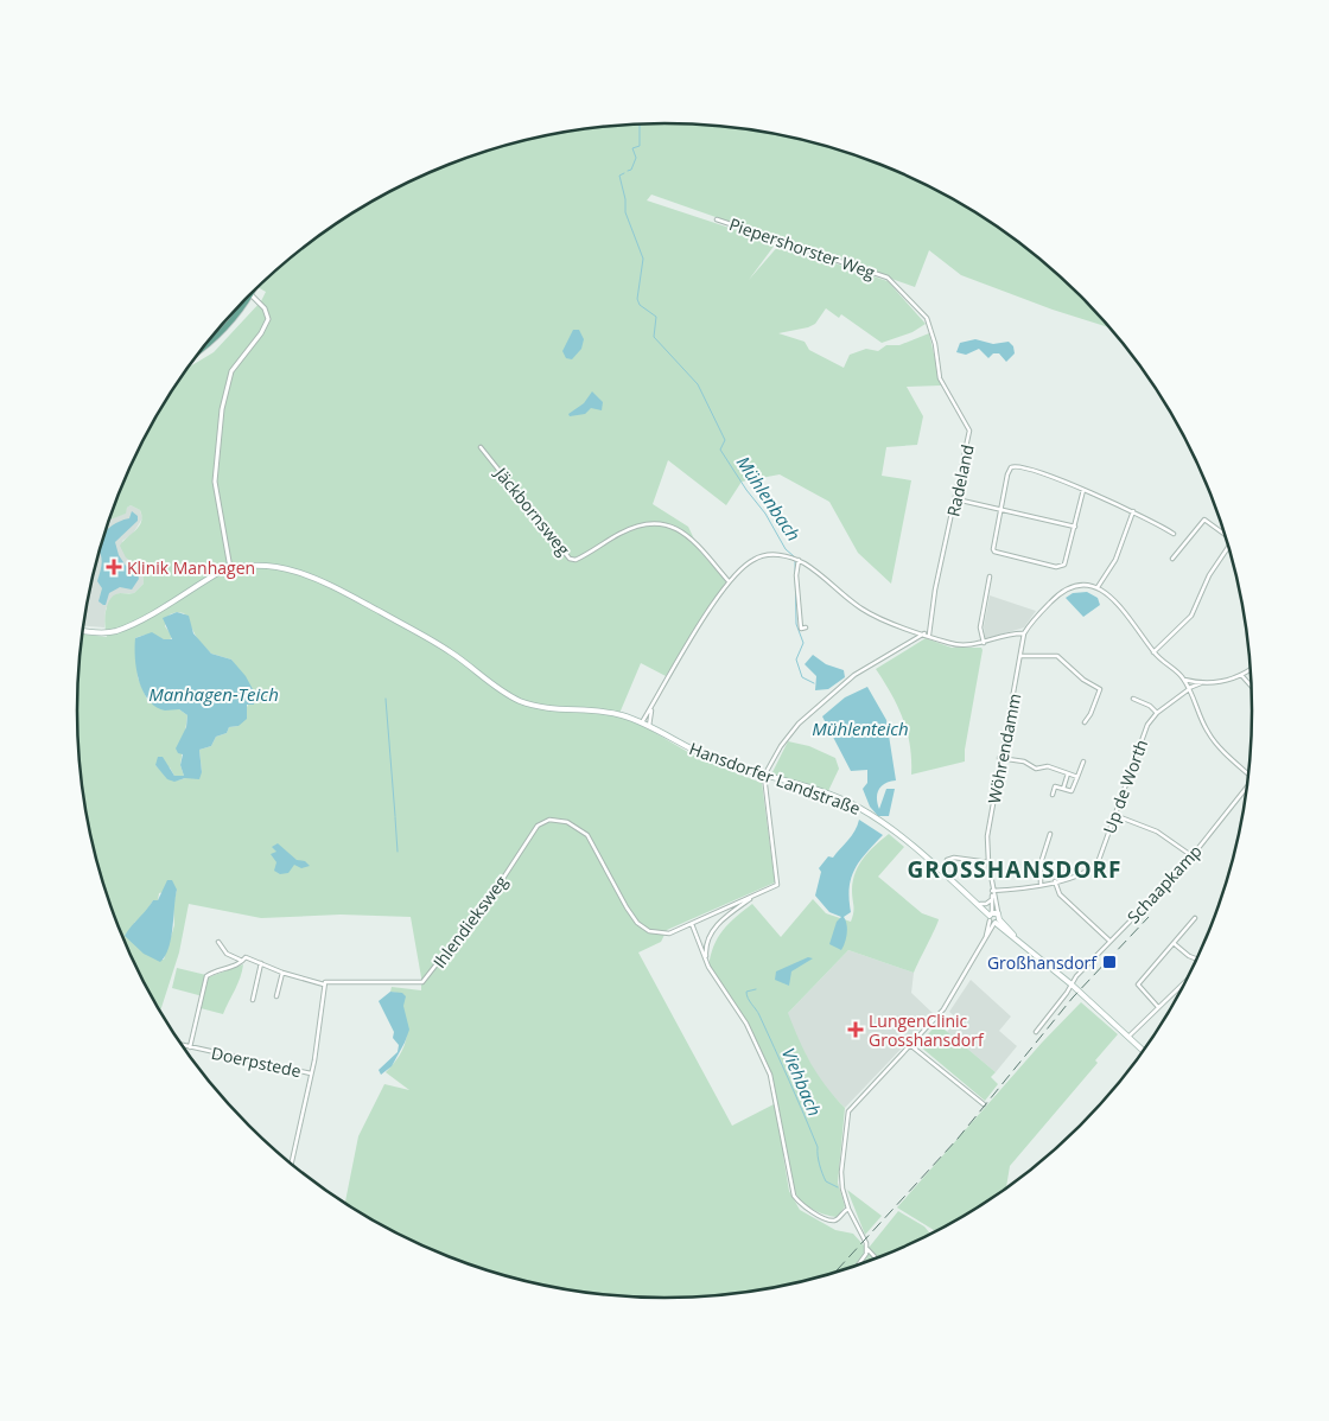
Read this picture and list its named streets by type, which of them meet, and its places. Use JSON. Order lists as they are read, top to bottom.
{
  "streets": {
    "main road": ["Hansdorfer Landstraße"],
    "street": [
      "Piepershorster Weg",
      "Radeland",
      "Jäckbornsweg",
      "Wöhrendamm",
      "Up de Worth",
      "Schaapkamp",
      "Ihlendieksweg",
      "Doerpstede"
    ]
  },
  "crossings": [
    ["Piepershorster Weg", "Radeland"],
    ["Wöhrendamm", "Hansdorfer Landstraße"],
    ["Wöhrendamm", "Up de Worth"]
  ],
  "districts": ["GROSSHANSDORF"],
  "water": [
    "Mühlenbach",
    "Manhagen-Teich",
    "Mühlenteich",
    "Viehbach"
  ],
  "places": {
    "health": ["Klinik Manhagen", "LungenClinic Grosshansdorf"],
    "transit": ["Großhansdorf"]
  }
}
